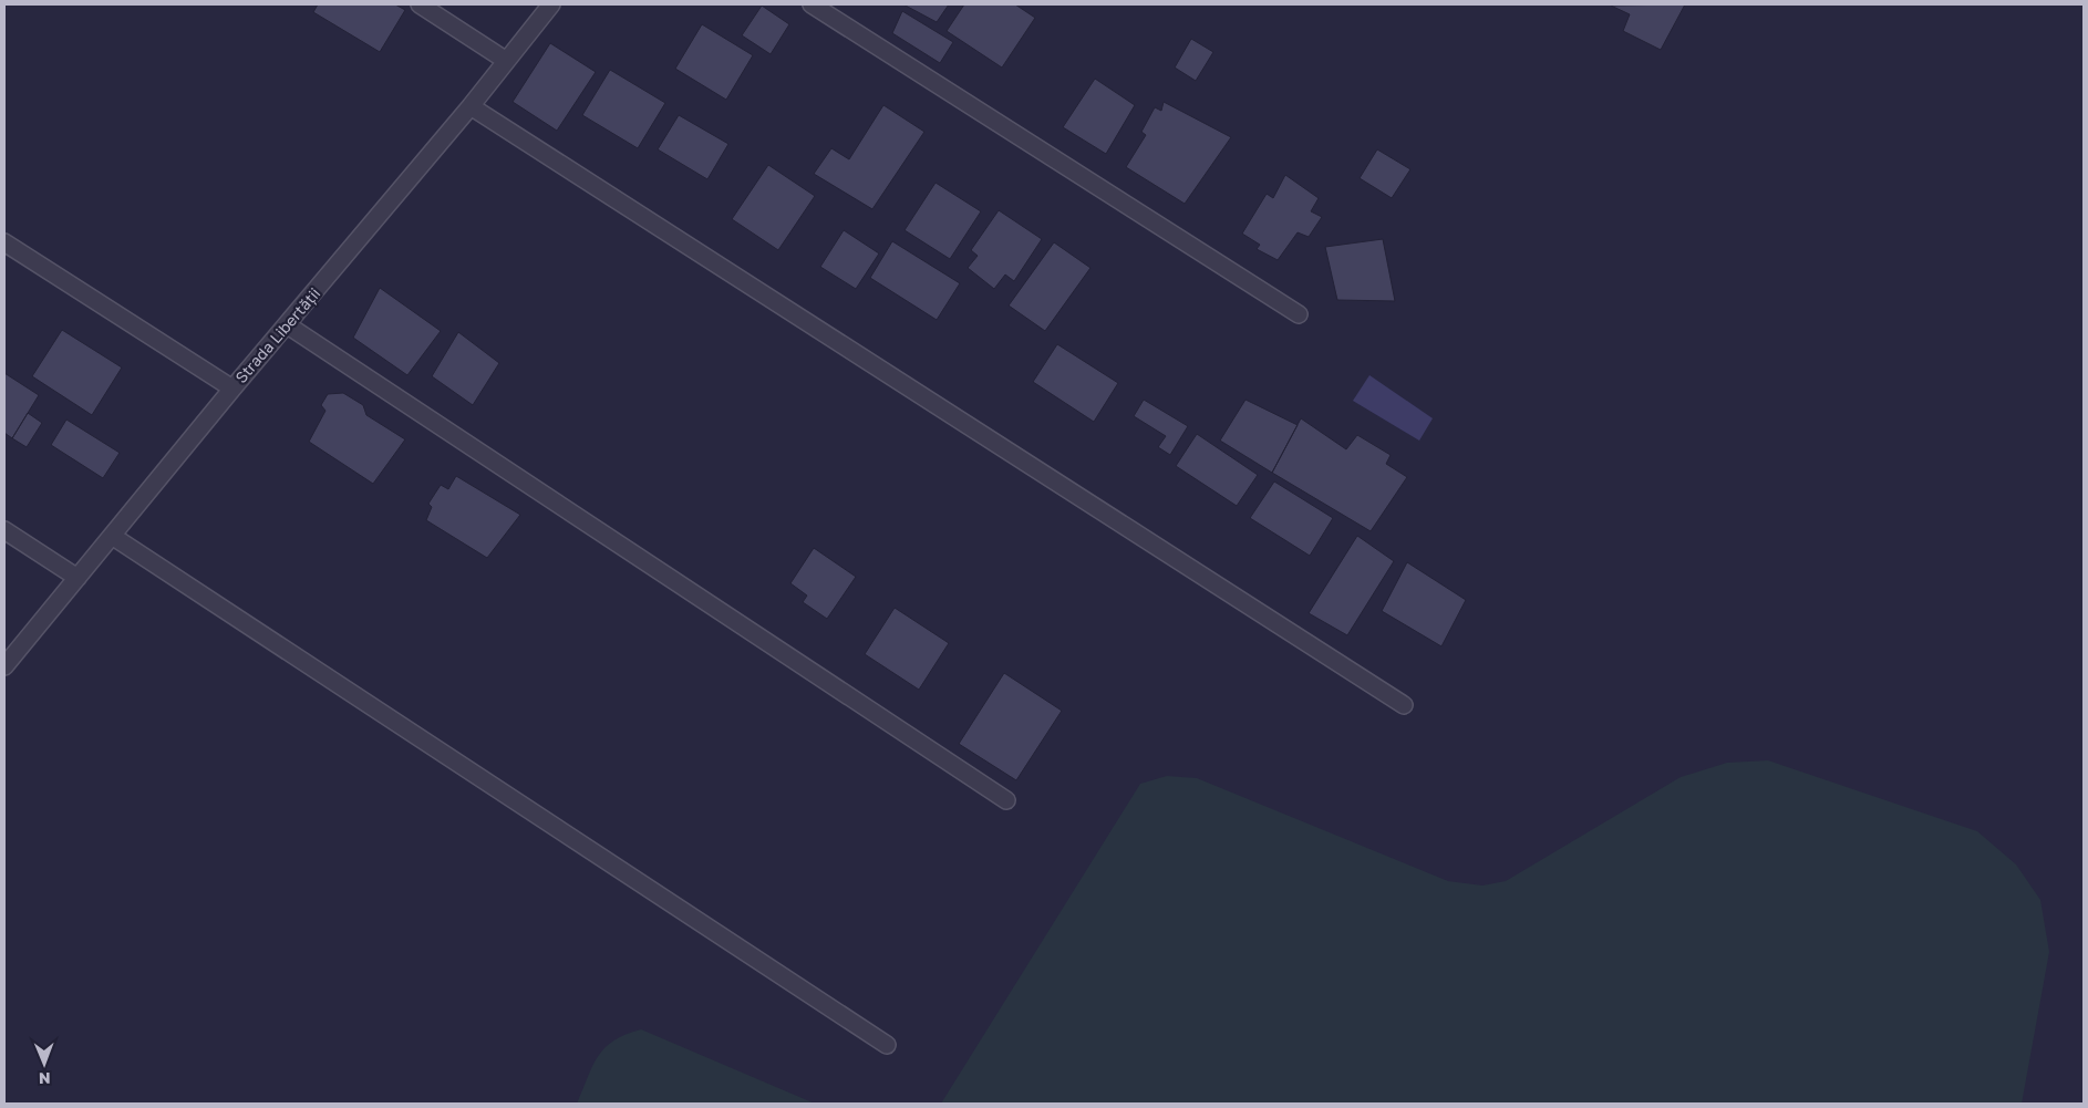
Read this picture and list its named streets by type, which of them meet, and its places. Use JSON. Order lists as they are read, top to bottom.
{
  "streets": {
    "street": ["Strada Libertății"]
  },
  "north": "bottom"
}
